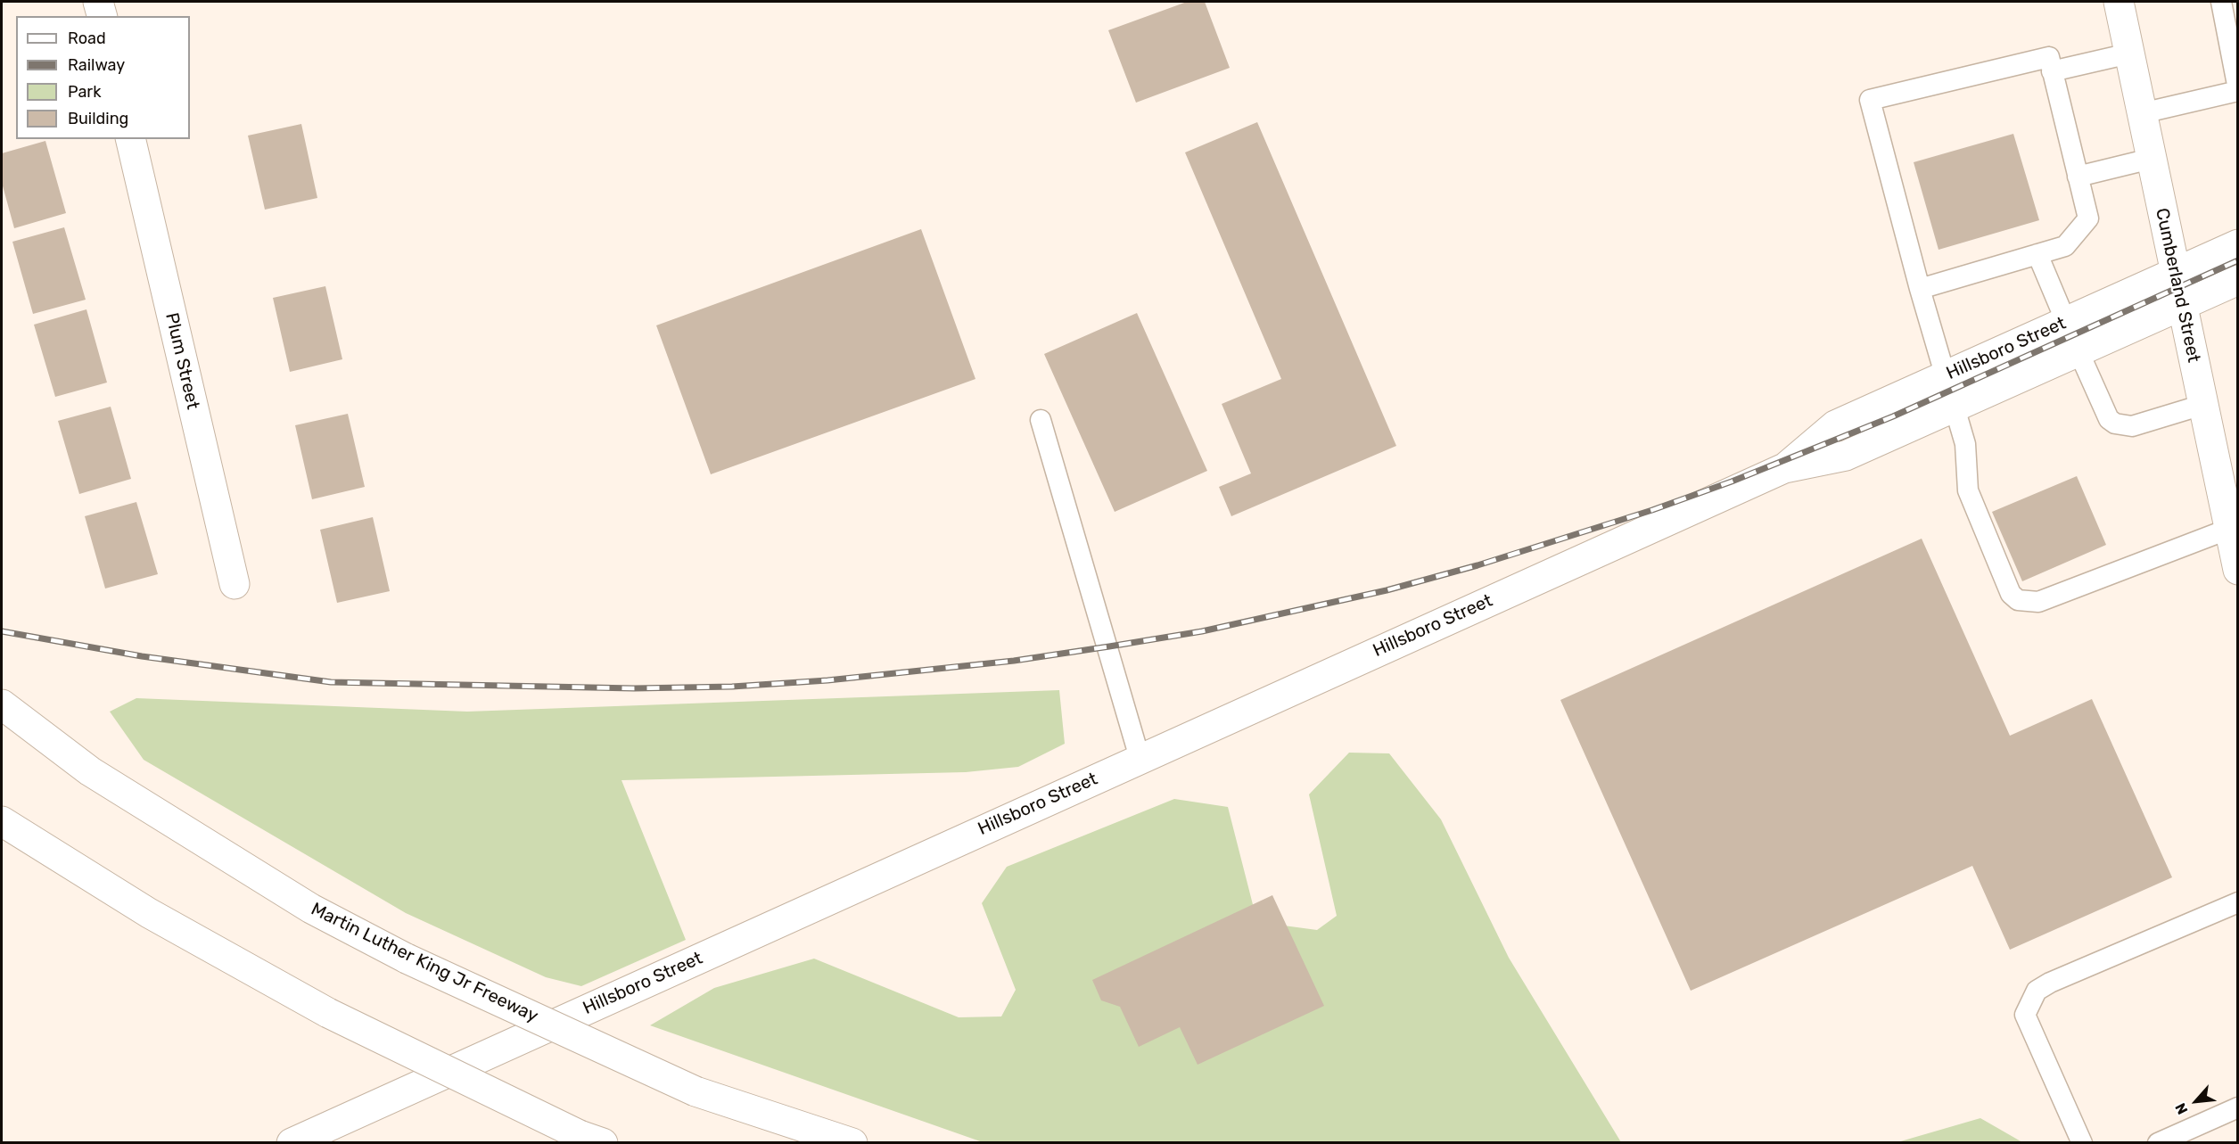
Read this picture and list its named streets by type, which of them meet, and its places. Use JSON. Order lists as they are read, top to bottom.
{
  "streets": {
    "main road": [
      "Cumberland Street",
      "Hillsboro Street",
      "Plum Street",
      "Martin Luther King Jr Freeway"
    ]
  },
  "crossings": [
    ["Cumberland Street", "Hillsboro Street"]
  ],
  "legend": [
    "Road",
    "Railway",
    "Park",
    "Building"
  ],
  "north": "bottom left"
}
